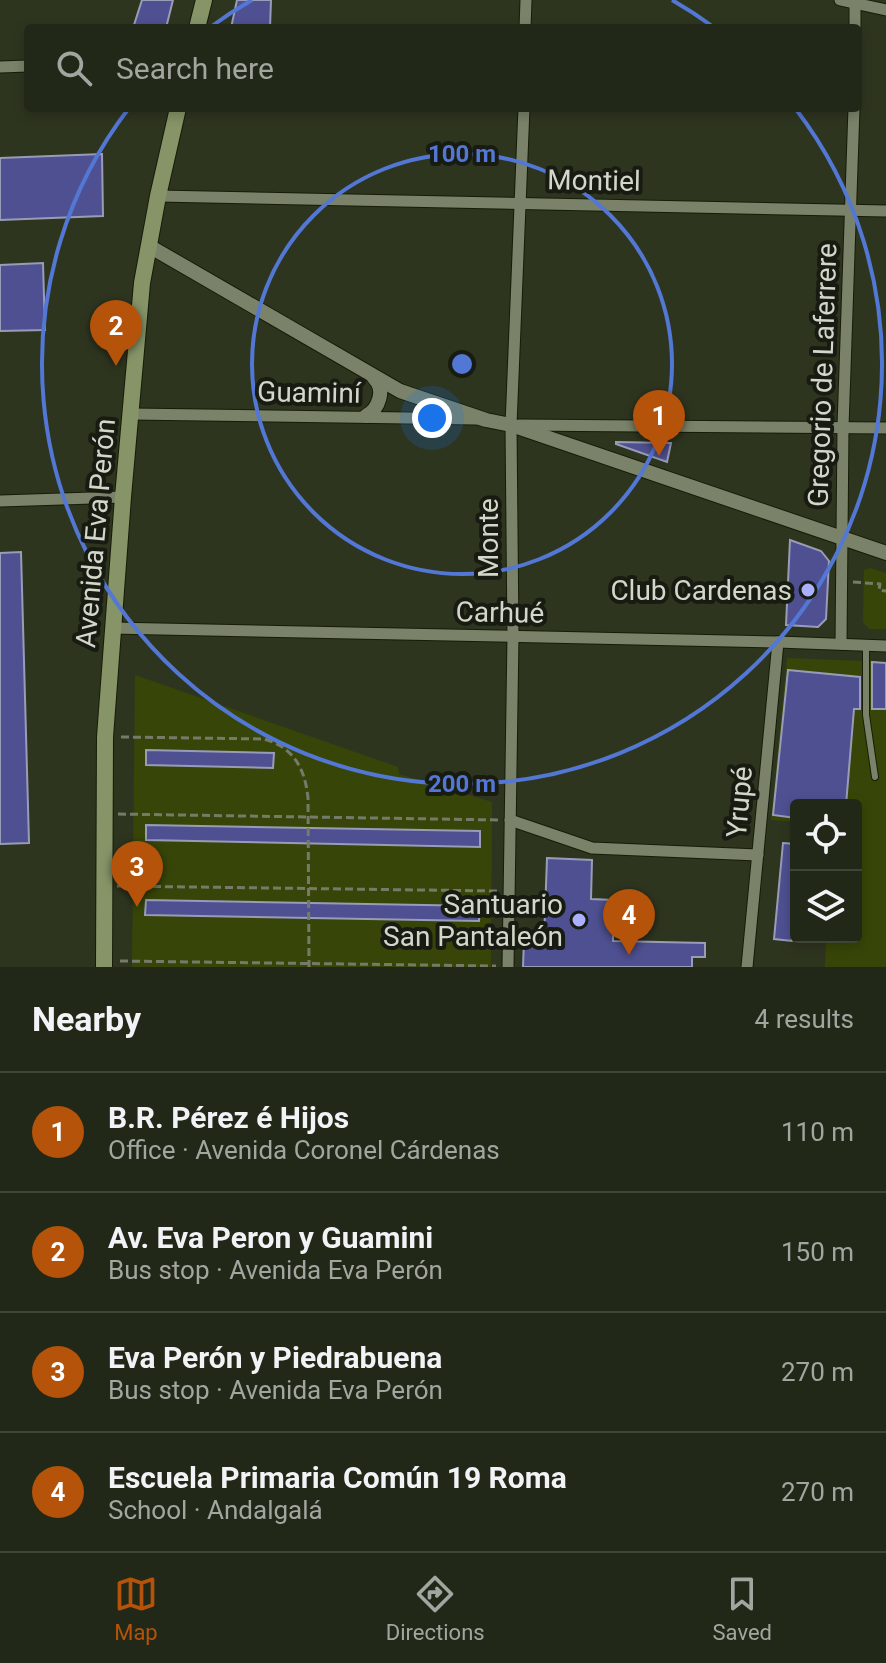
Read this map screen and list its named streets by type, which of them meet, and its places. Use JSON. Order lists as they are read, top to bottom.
{
  "streets": {
    "main road": ["Avenida Eva Perón"],
    "street": [
      "Montiel",
      "Gregorio de Laferrere",
      "Guaminí",
      "Monte",
      "Carhué",
      "Yrupé"
    ]
  },
  "crossings": [
    ["Montiel", "Gregorio de Laferrere"],
    ["Montiel", "Avenida Eva Perón"],
    ["Montiel", "Monte"],
    ["Gregorio de Laferrere", "Carhué"],
    ["Guaminí", "Avenida Eva Perón"],
    ["Avenida Eva Perón", "Carhué"],
    ["Monte", "Carhué"],
    ["Carhué", "Yrupé"]
  ],
  "places": ["Club Cardenas", "Santuario San Pantaleón"],
  "page": {
    "search": "Search here",
    "pins": [
      "2",
      "1",
      "3",
      "4"
    ],
    "heading": ["Nearby", "4 results"],
    "list": [
      {
        "mark": "1",
        "name": "B.R. Pérez é Hijos",
        "note": "Office · Avenida Coronel Cárdenas",
        "value": "110 m"
      },
      {
        "mark": "2",
        "name": "Av. Eva Peron y Guamini",
        "note": "Bus stop · Avenida Eva Perón",
        "value": "150 m"
      },
      {
        "mark": "3",
        "name": "Eva Perón y Piedrabuena",
        "note": "Bus stop · Avenida Eva Perón",
        "value": "270 m"
      },
      {
        "mark": "4",
        "name": "Escuela Primaria Común 19 Roma",
        "note": "School · Andalgalá",
        "value": "270 m"
      }
    ],
    "nav": ["Map", "Directions", "Saved"]
  },
  "rings": ["100 m", "200 m"]
}
